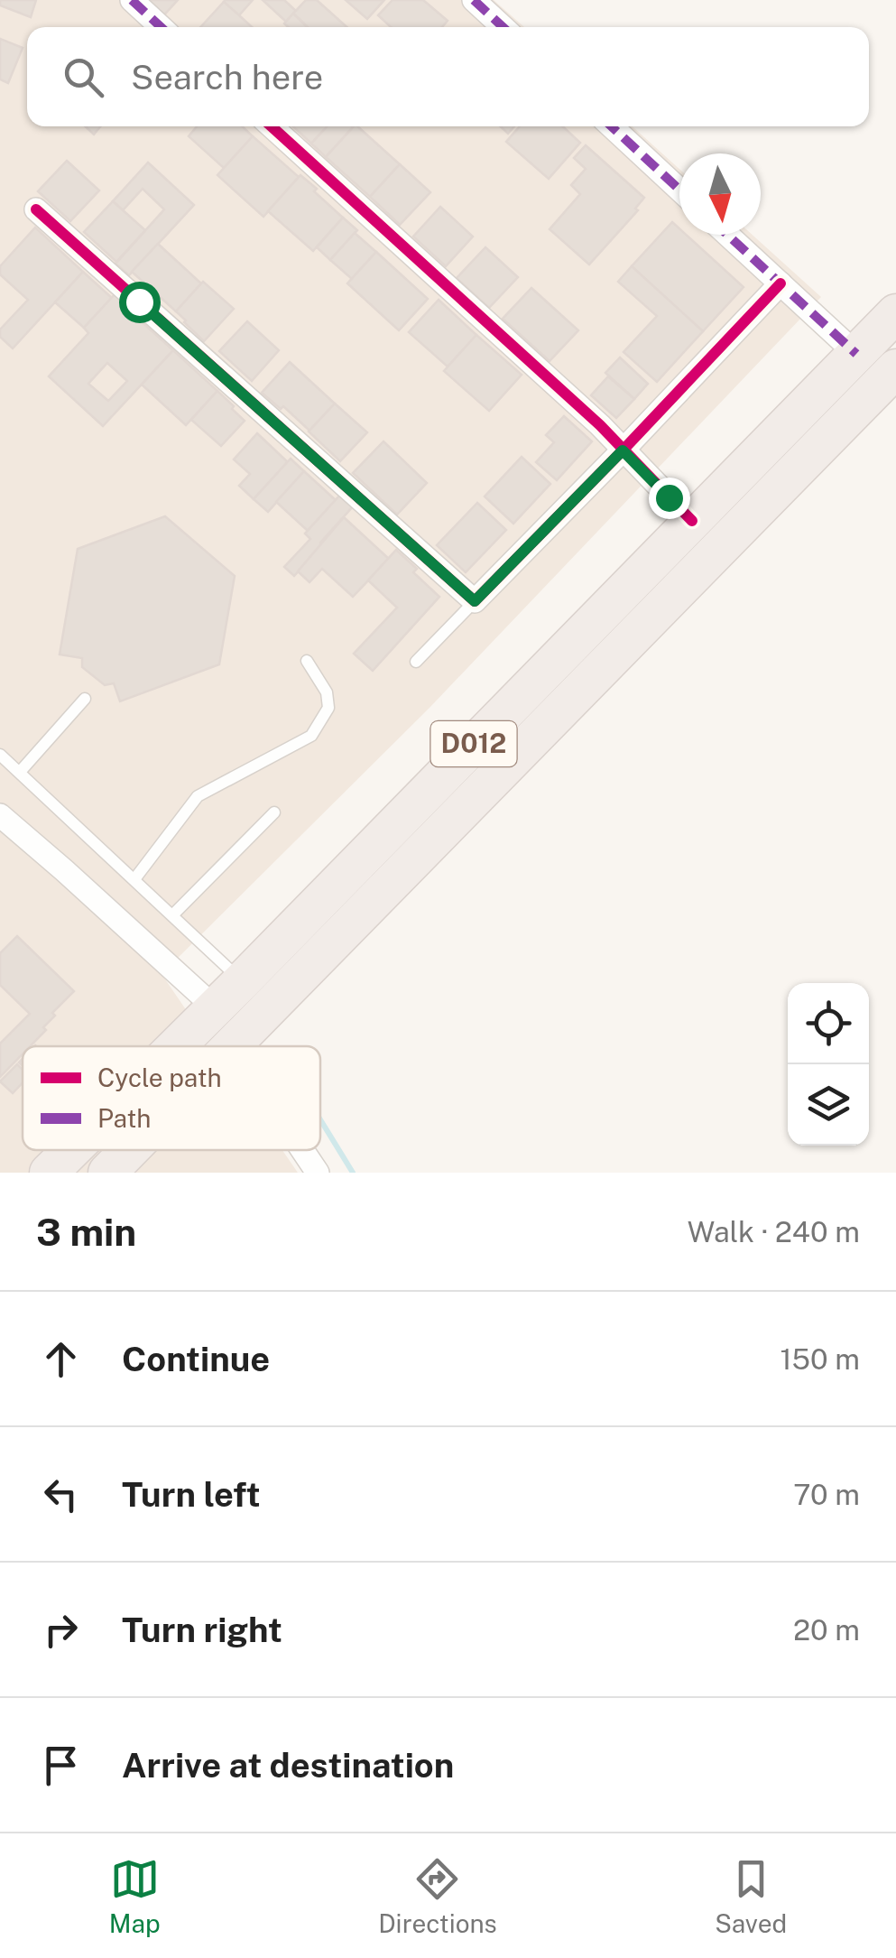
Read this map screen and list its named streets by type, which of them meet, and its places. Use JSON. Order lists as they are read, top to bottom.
{
  "streets": {
    "highway": ["D012"]
  },
  "legend": ["Cycle path", "Path"],
  "north": "bottom",
  "page": {
    "search": "Search here",
    "heading": ["3 min", "Walk · 240 m"],
    "list": [
      ["Continue", "150 m"],
      ["Turn left", "70 m"],
      ["Turn right", "20 m"],
      "Arrive at destination"
    ],
    "nav": ["Map", "Directions", "Saved"]
  }
}
